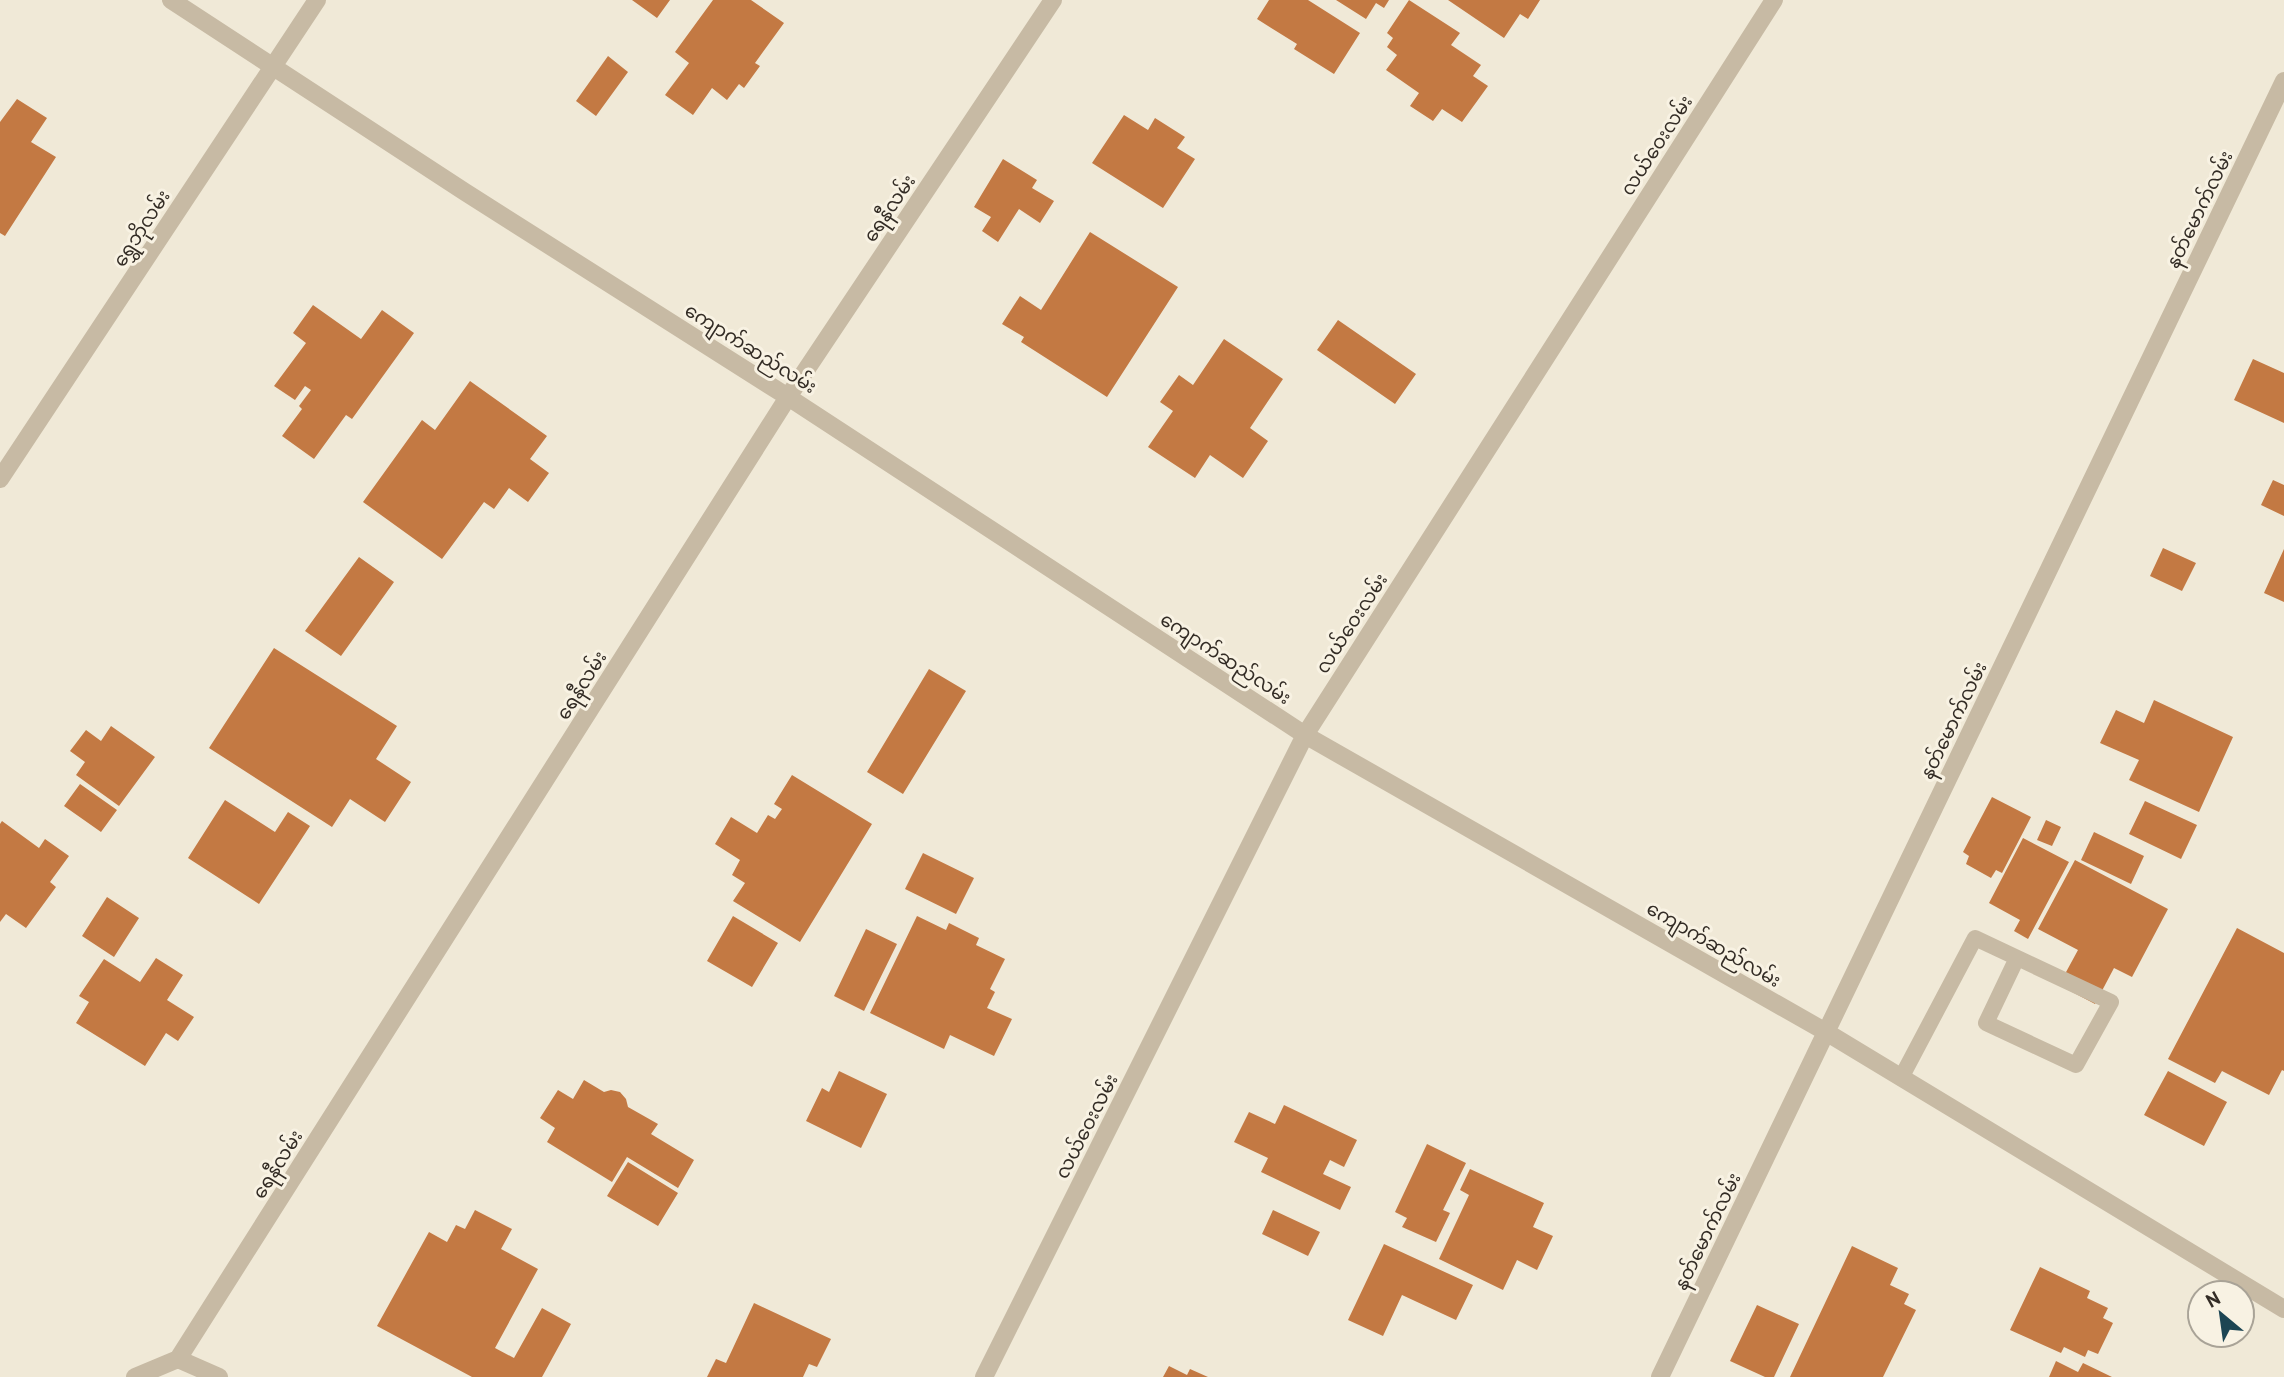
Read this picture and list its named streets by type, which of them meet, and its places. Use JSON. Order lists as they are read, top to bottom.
{
  "streets": {
    "street": [
      "လယ်ဝေးလမ်း",
      "ရေနီလမ်း",
      "နတ်မောက်လမ်း",
      "ရွှေဘိုလမ်း",
      "ကျောက်ဆည်လမ်း"
    ]
  },
  "crossings": [
    ["လယ်ဝေးလမ်း", "ကျောက်ဆည်လမ်း"],
    ["ရေနီလမ်း", "ကျောက်ဆည်လမ်း"],
    ["နတ်မောက်လမ်း", "ကျောက်ဆည်လမ်း"],
    ["ရွှေဘိုလမ်း", "ကျောက်ဆည်လမ်း"]
  ],
  "north": "top left"
}
